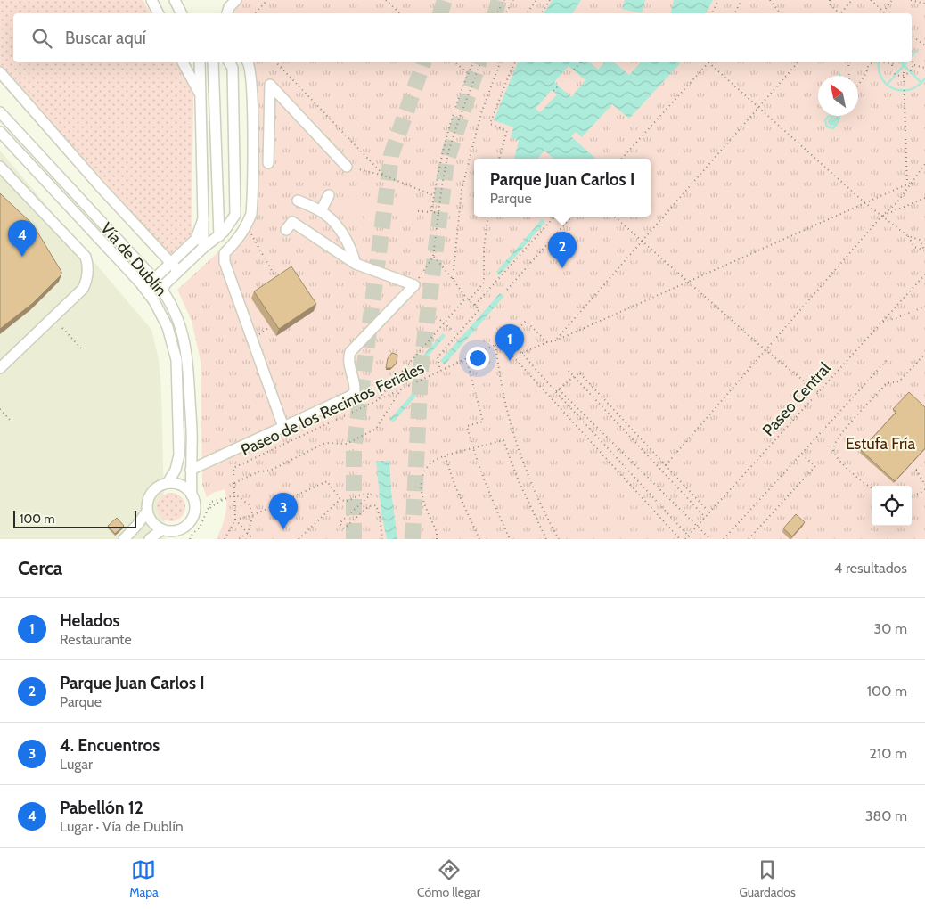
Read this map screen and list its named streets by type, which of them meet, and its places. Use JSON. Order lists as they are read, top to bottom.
{
  "streets": {
    "street": ["Vía de Dublín"],
    "path": ["Paseo Central", "Paseo de los Recintos Feriales"]
  },
  "parks": ["Estufa Fría"],
  "scale_bar": "100 m",
  "north": "top left",
  "page": {
    "search": "Buscar aquí",
    "popup": ["Parque Juan Carlos I", "Parque"],
    "pins": [
      "4",
      "2",
      "1",
      "3"
    ],
    "scale": "100 m",
    "heading": ["Cerca", "4 resultados"],
    "list": [
      {
        "mark": "1",
        "name": "Helados",
        "note": "Restaurante",
        "value": "30 m"
      },
      {
        "mark": "2",
        "name": "Parque Juan Carlos I",
        "note": "Parque",
        "value": "100 m"
      },
      {
        "mark": "3",
        "name": "4. Encuentros",
        "note": "Lugar",
        "value": "210 m"
      },
      {
        "mark": "4",
        "name": "Pabellón 12",
        "note": "Lugar · Vía de Dublín",
        "value": "380 m"
      }
    ],
    "nav": ["Mapa", "Cómo llegar", "Guardados"]
  }
}
